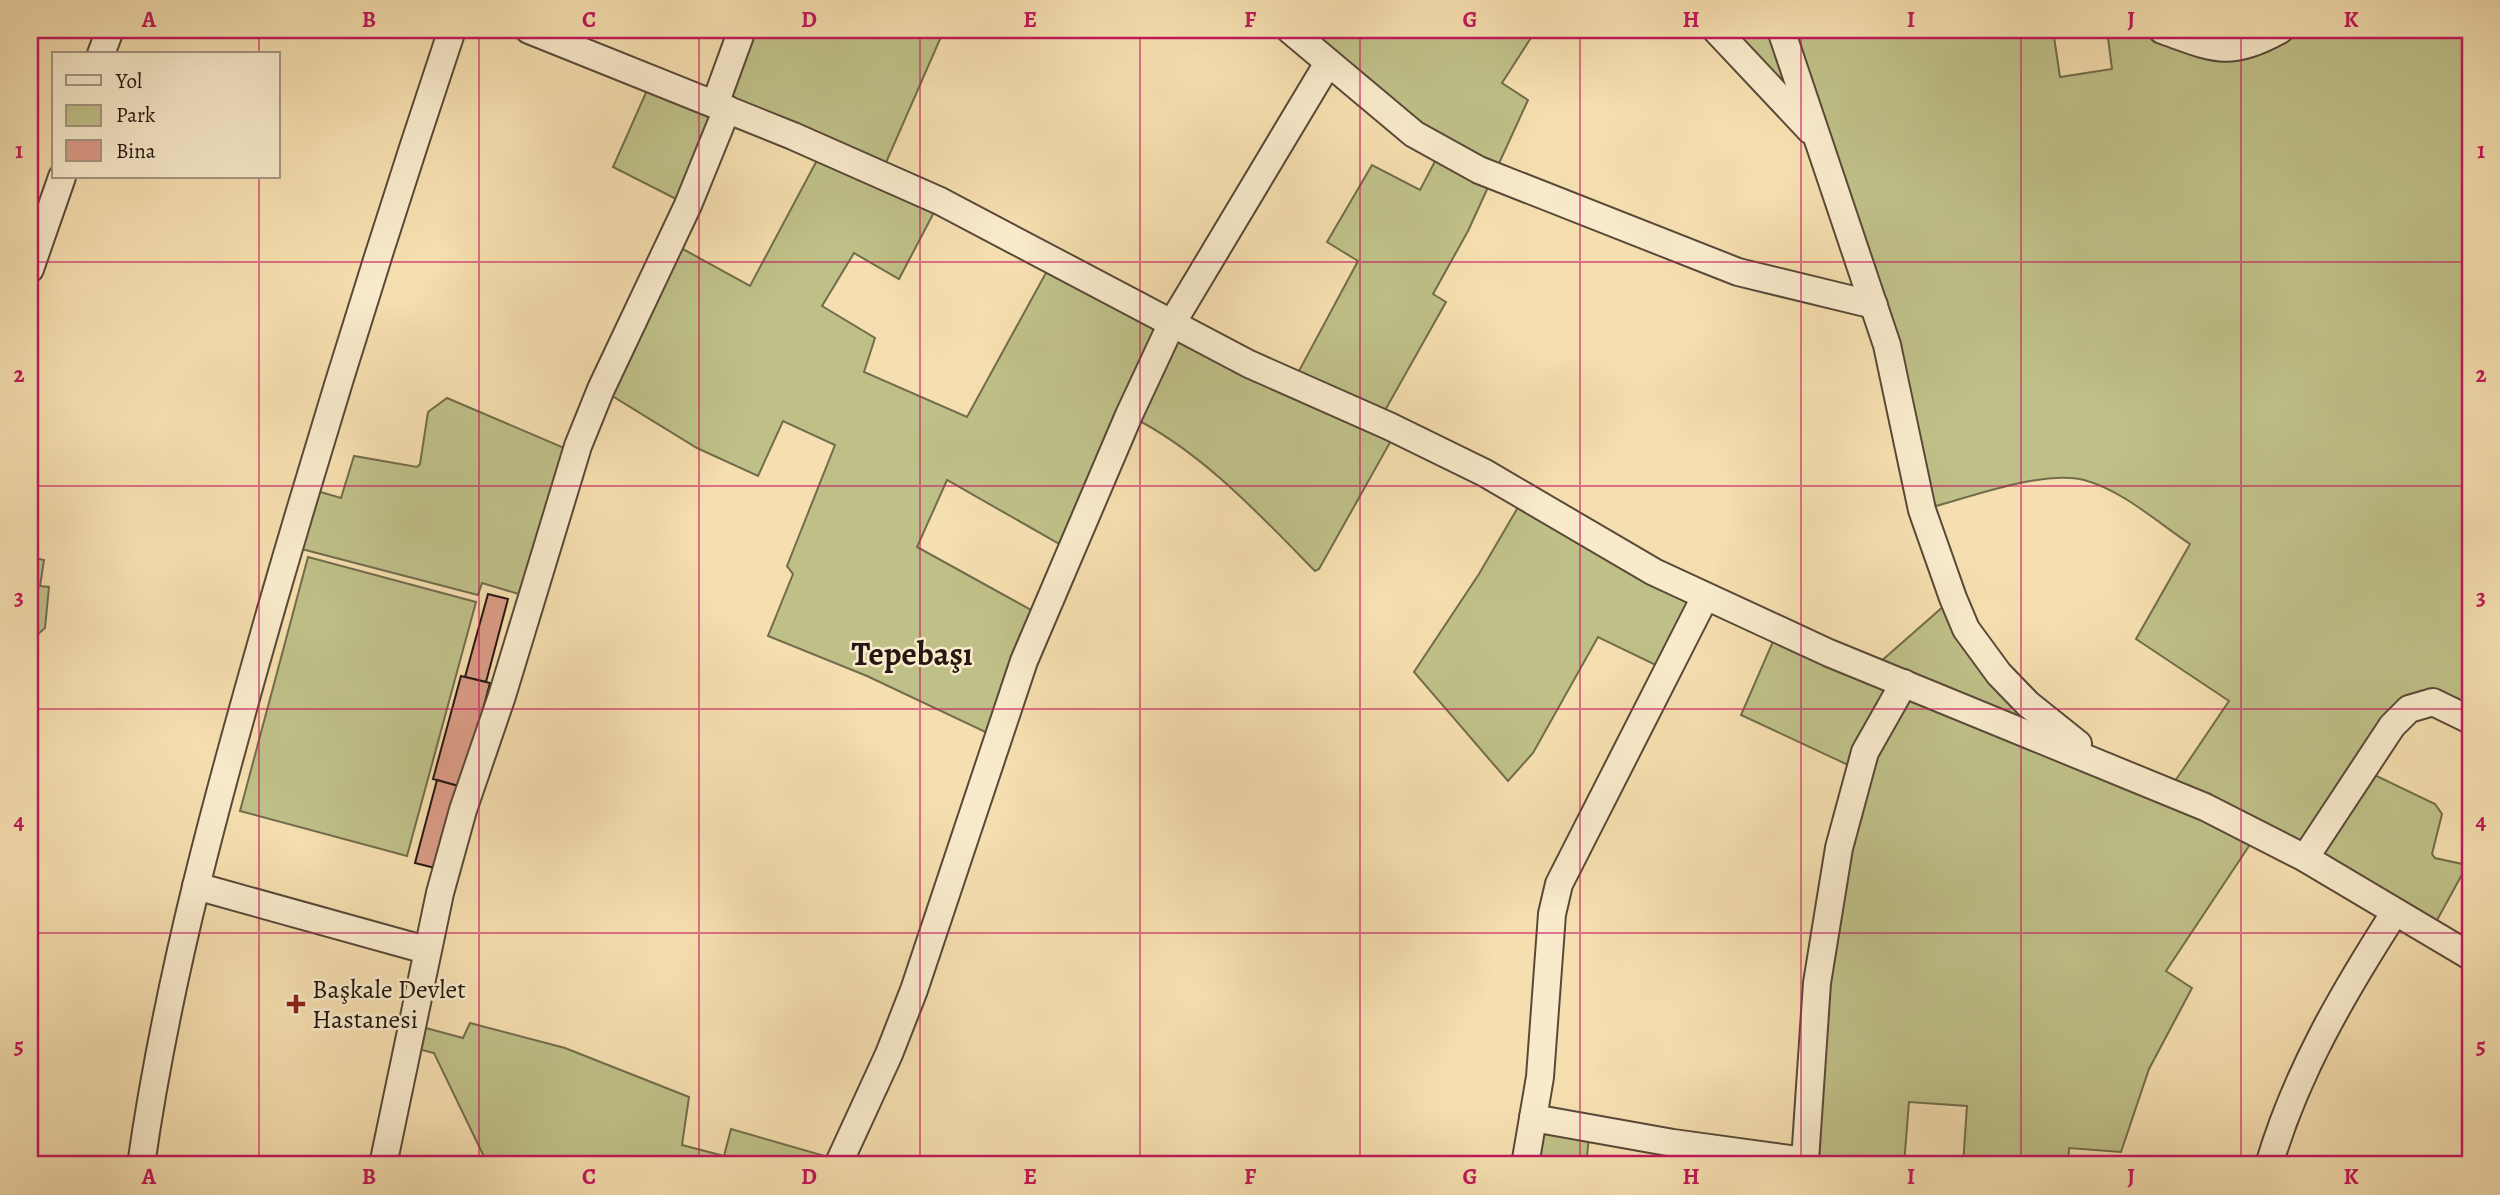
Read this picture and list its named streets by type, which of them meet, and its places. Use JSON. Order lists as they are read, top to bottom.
{
  "districts": ["Tepebaşı"],
  "places": {
    "health": ["Başkale Devlet Hastanesi"]
  },
  "legend": ["Yol", "Park", "Bina"],
  "grid": {
    "columns": [
      "A",
      "B",
      "C",
      "D",
      "E",
      "F",
      "G",
      "H",
      "I",
      "J",
      "K"
    ],
    "rows": [
      "1",
      "2",
      "3",
      "4",
      "5"
    ]
  }
}
